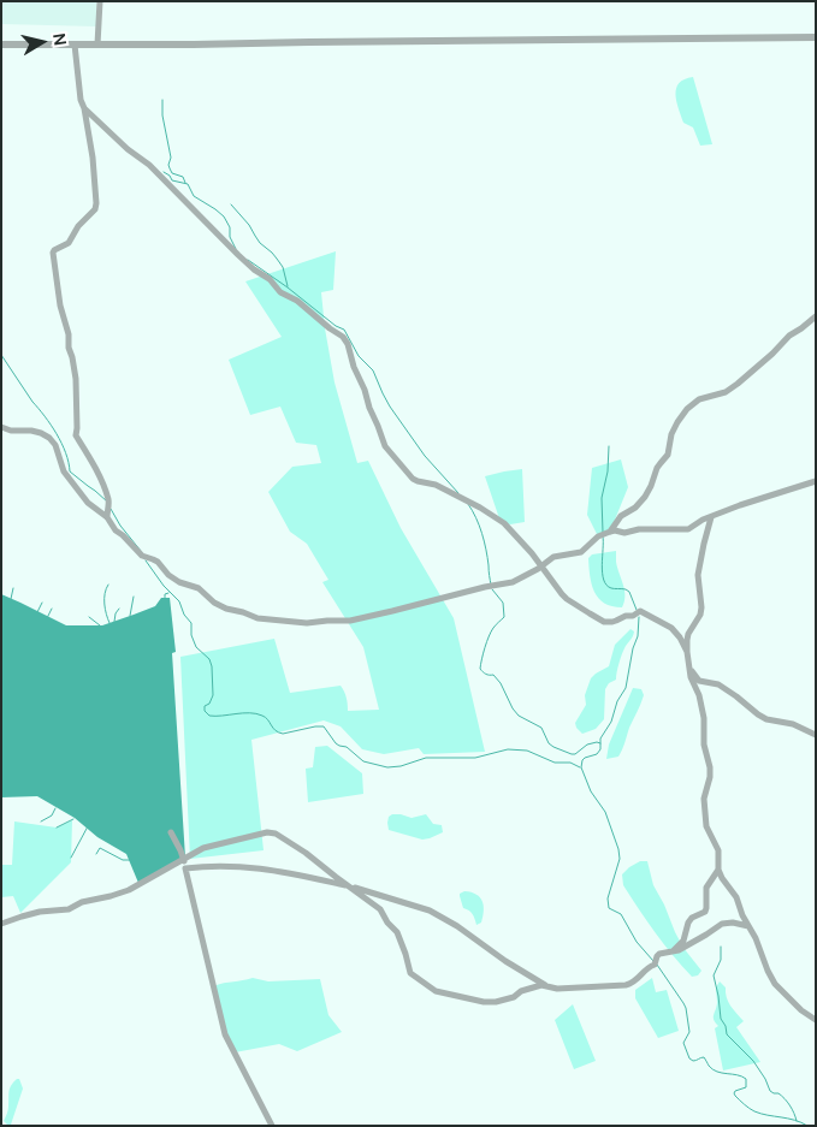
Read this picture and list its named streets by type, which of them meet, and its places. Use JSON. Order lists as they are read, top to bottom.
{
  "north": "right"
}
